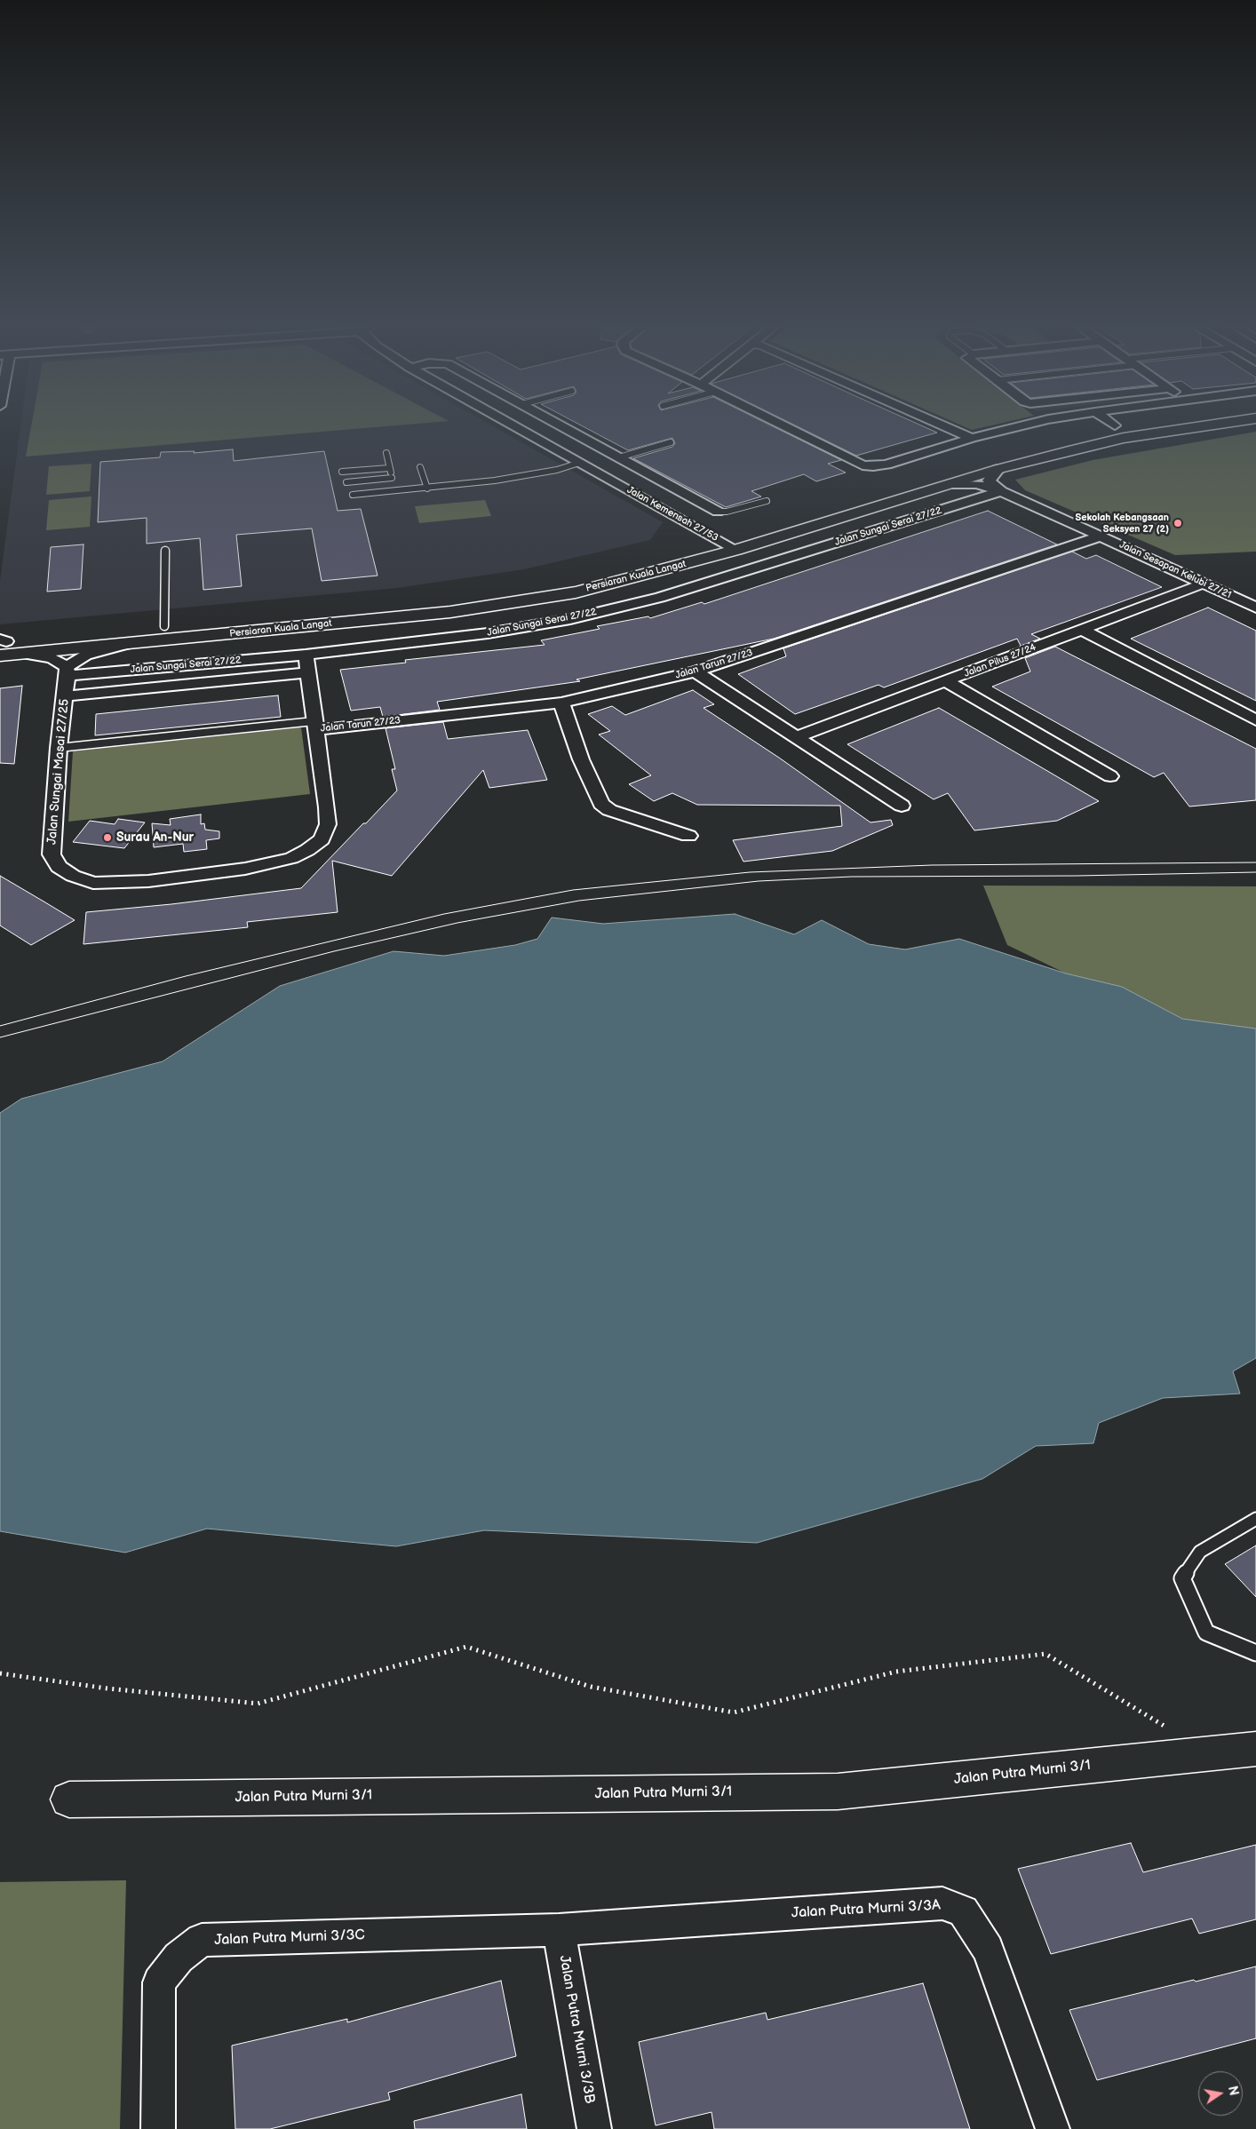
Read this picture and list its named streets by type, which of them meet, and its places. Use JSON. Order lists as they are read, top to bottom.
{
  "streets": {
    "main road": ["Persiaran Kuala Langat", "Jalan Putra Murni 3/1"],
    "street": [
      "Jalan Kemensah 27/53",
      "Jalan Sungai Serai 27/22",
      "Jalan Sesapan Kelubi 27/21",
      "Jalan Pilus 27/24",
      "Jalan Tarun 27/23",
      "Jalan Sungai Masai 27/25",
      "Jalan Putra Murni 3/3A",
      "Jalan Putra Murni 3/3C",
      "Jalan Putra Murni 3/3B"
    ]
  },
  "crossings": [
    ["Jalan Kemensah 27/53", "Persiaran Kuala Langat"],
    ["Jalan Sungai Serai 27/22", "Jalan Sesapan Kelubi 27/21"],
    ["Jalan Sungai Serai 27/22", "Jalan Sungai Masai 27/25"],
    ["Jalan Sesapan Kelubi 27/21", "Persiaran Kuala Langat"],
    ["Jalan Sesapan Kelubi 27/21", "Jalan Pilus 27/24"],
    ["Jalan Sesapan Kelubi 27/21", "Jalan Tarun 27/23"],
    ["Jalan Tarun 27/23", "Jalan Sungai Masai 27/25"],
    ["Jalan Putra Murni 3/3A", "Jalan Putra Murni 3/3C"],
    ["Jalan Putra Murni 3/3A", "Jalan Putra Murni 3/3B"],
    ["Jalan Putra Murni 3/3C", "Jalan Putra Murni 3/3B"]
  ],
  "places": ["Sekolah Kebangsaan Seksyen 27 (2)", "Surau An-Nur"],
  "north": "right"
}
